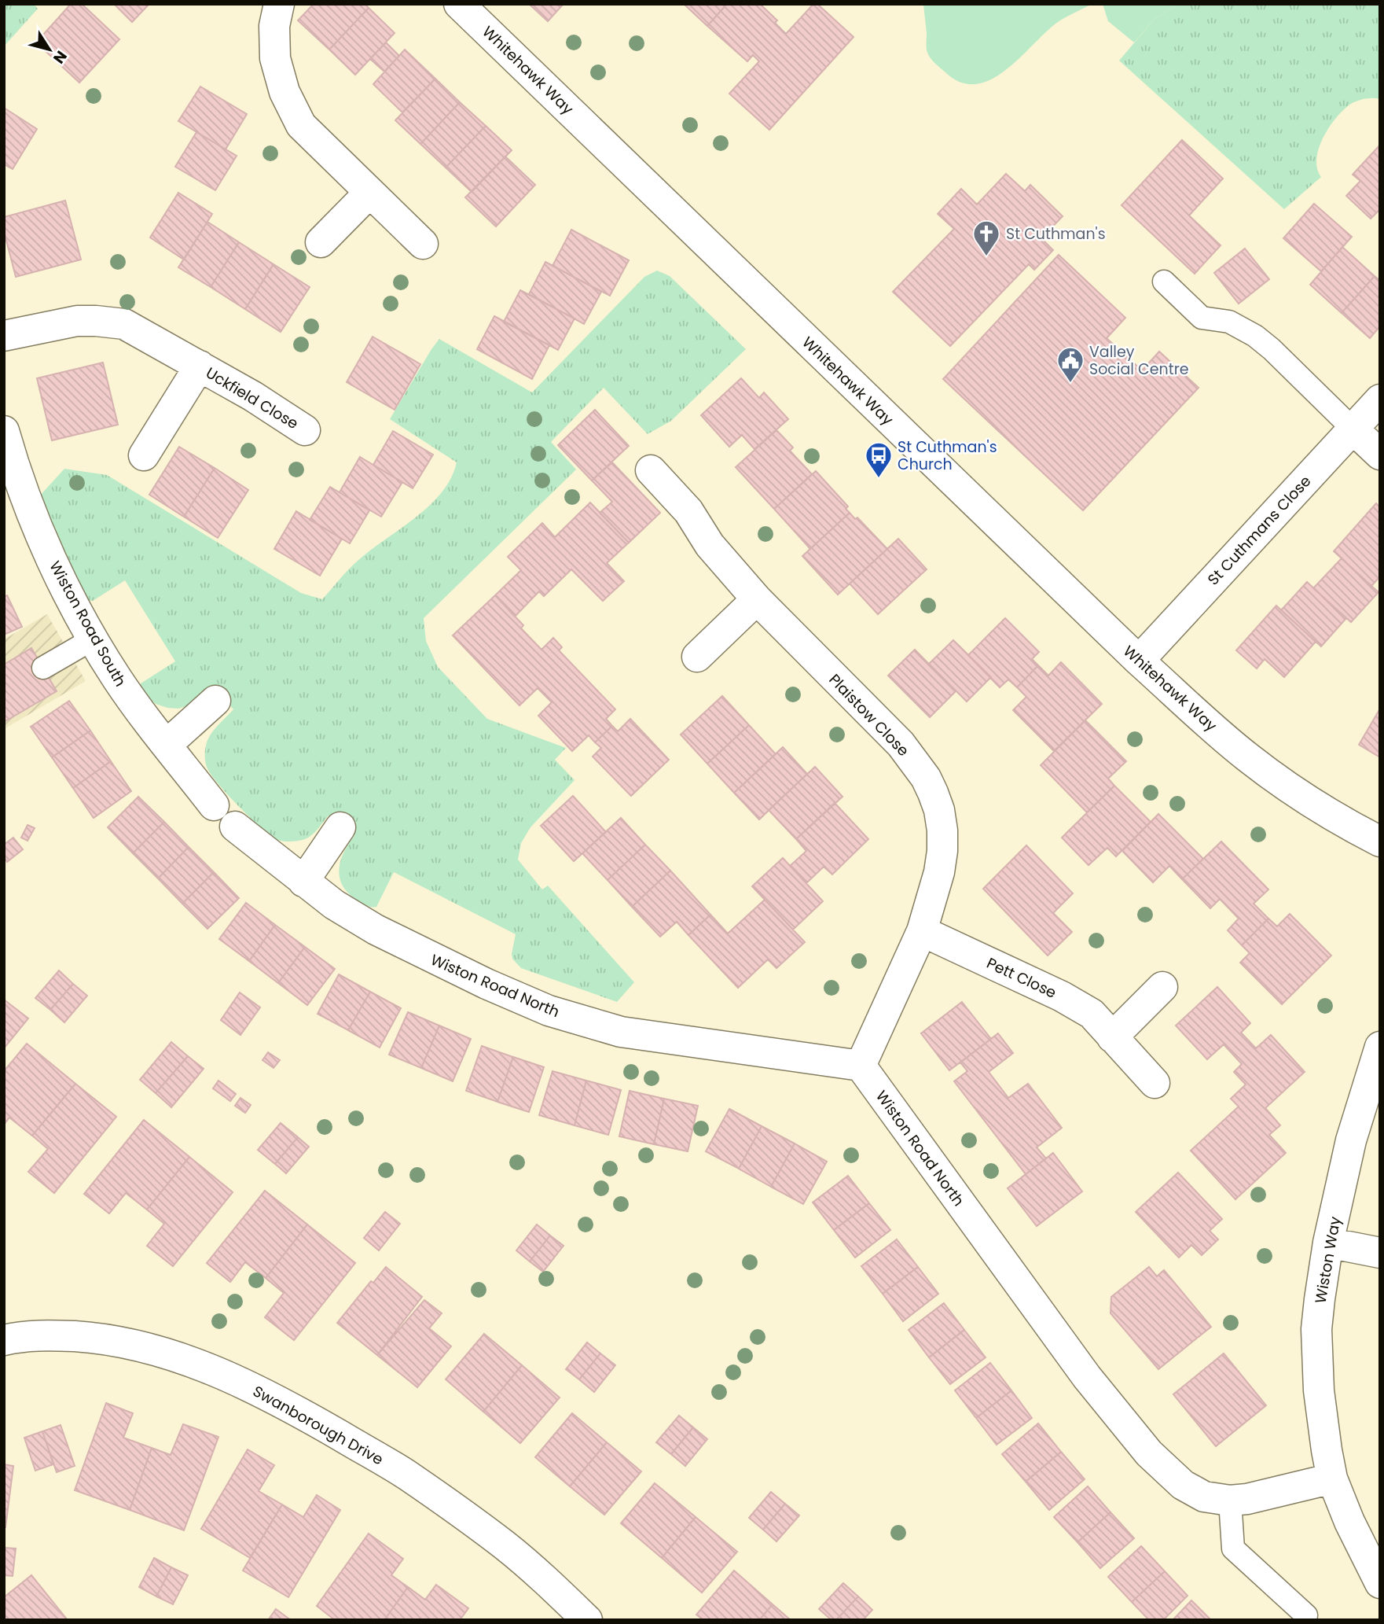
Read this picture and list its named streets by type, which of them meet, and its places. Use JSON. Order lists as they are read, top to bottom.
{
  "streets": {
    "street": [
      "Whitehawk Way",
      "Uckfield Close",
      "St Cuthmans Close",
      "Wiston Road South",
      "Plaistow Close",
      "Pett Close",
      "Wiston Road North",
      "Wiston Way",
      "Swanborough Drive"
    ]
  },
  "crossings": [
    ["Whitehawk Way", "St Cuthmans Close"],
    ["Plaistow Close", "Pett Close"],
    ["Plaistow Close", "Wiston Road North"],
    ["Wiston Road North", "Wiston Way"]
  ],
  "places": {
    "church": ["St Cuthman's"],
    "public building": ["Valley Social Centre"],
    "bus stop": ["St Cuthman's Church"]
  },
  "north": "bottom right"
}
